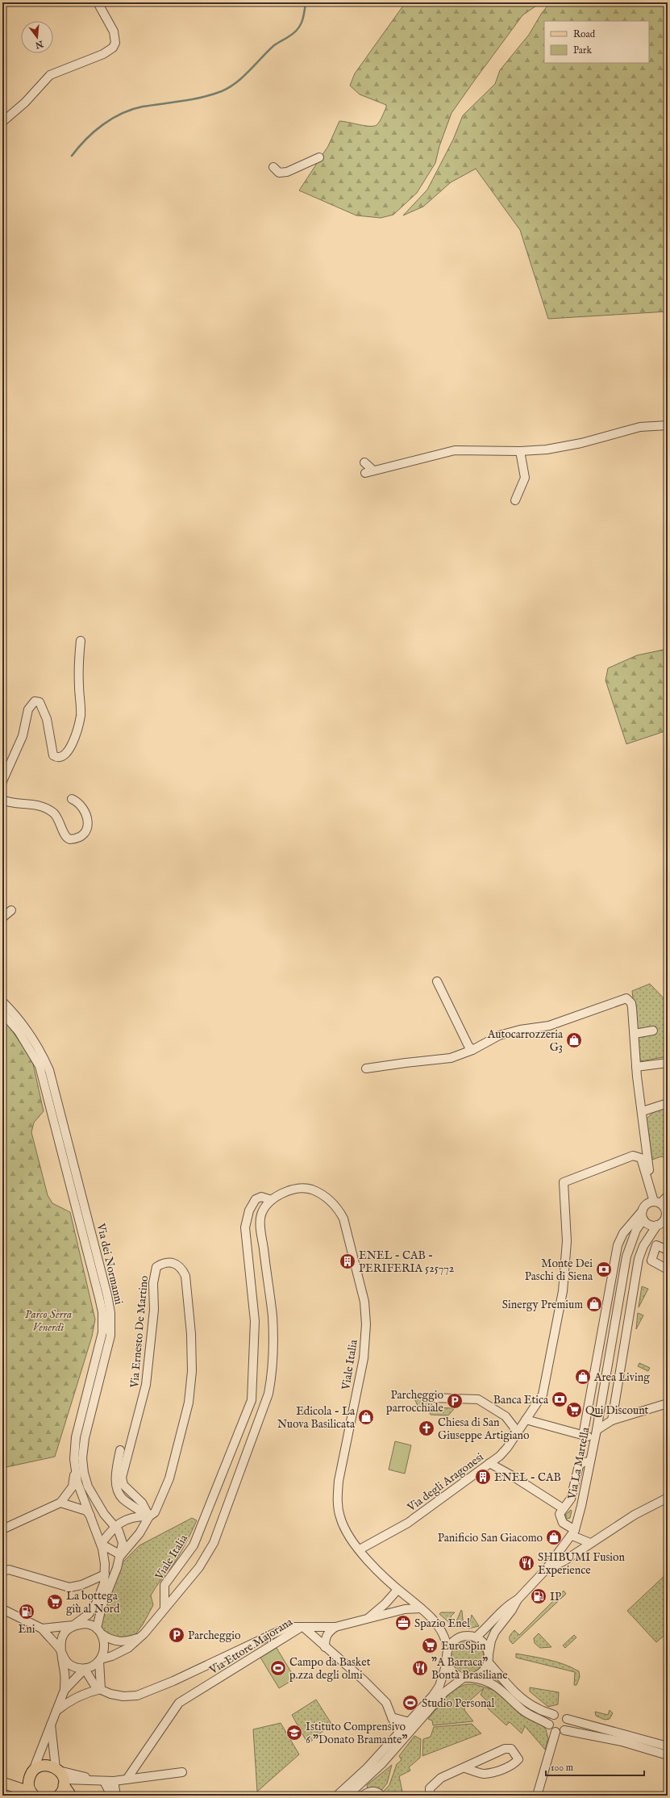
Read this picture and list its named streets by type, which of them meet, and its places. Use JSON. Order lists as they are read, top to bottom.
{
  "streets": {
    "street": [
      "Via dei Normanni",
      "Via Ernesto De Martino",
      "Viale Italia",
      "Via La Martella",
      "Via degli Aragonesi",
      "Via Ettore Majorana"
    ]
  },
  "crossings": [
    ["Via dei Normanni", "Via Ettore Majorana"],
    ["Viale Italia", "Via La Martella"],
    ["Viale Italia", "Via degli Aragonesi"],
    ["Via La Martella", "Via degli Aragonesi"]
  ],
  "parks": ["Parco Serra Venerdì"],
  "places": {
    "shop": [
      "Autocarrozzeria G3",
      "Sinergy Premium",
      "Area Living",
      "Edicola - La Nuova Basilicata",
      "Panificio San Giacomo"
    ],
    "building": ["ENEL - CAB - PERIFERIA 525772", "ENEL - CAB"],
    "bank": ["Monte Dei Paschi di Siena", "Banca Etica"],
    "parking": ["Parcheggio parrocchiale", "Parcheggio"],
    "supermarket": ["Qui Discount", "La bottega giù al Nord", "EuroSpin"],
    "church": ["Chiesa di San Giuseppe Artigiano"],
    "restaurant": ["SHIBUMI Fusion Experience", "\"A Barraca\" Bontà Brasiliane"],
    "fuel station": ["IP", "Eni"],
    "office": ["Spazio Enel"],
    "sports": ["Campo da Basket p.zza degli olmi", "Studio Personal"],
    "school or university": ["Istituto Comprensivo 6 \"Donato Bramante\""]
  },
  "legend": ["Road", "Park"],
  "scale_bar": "100 m",
  "north": "bottom"
}
